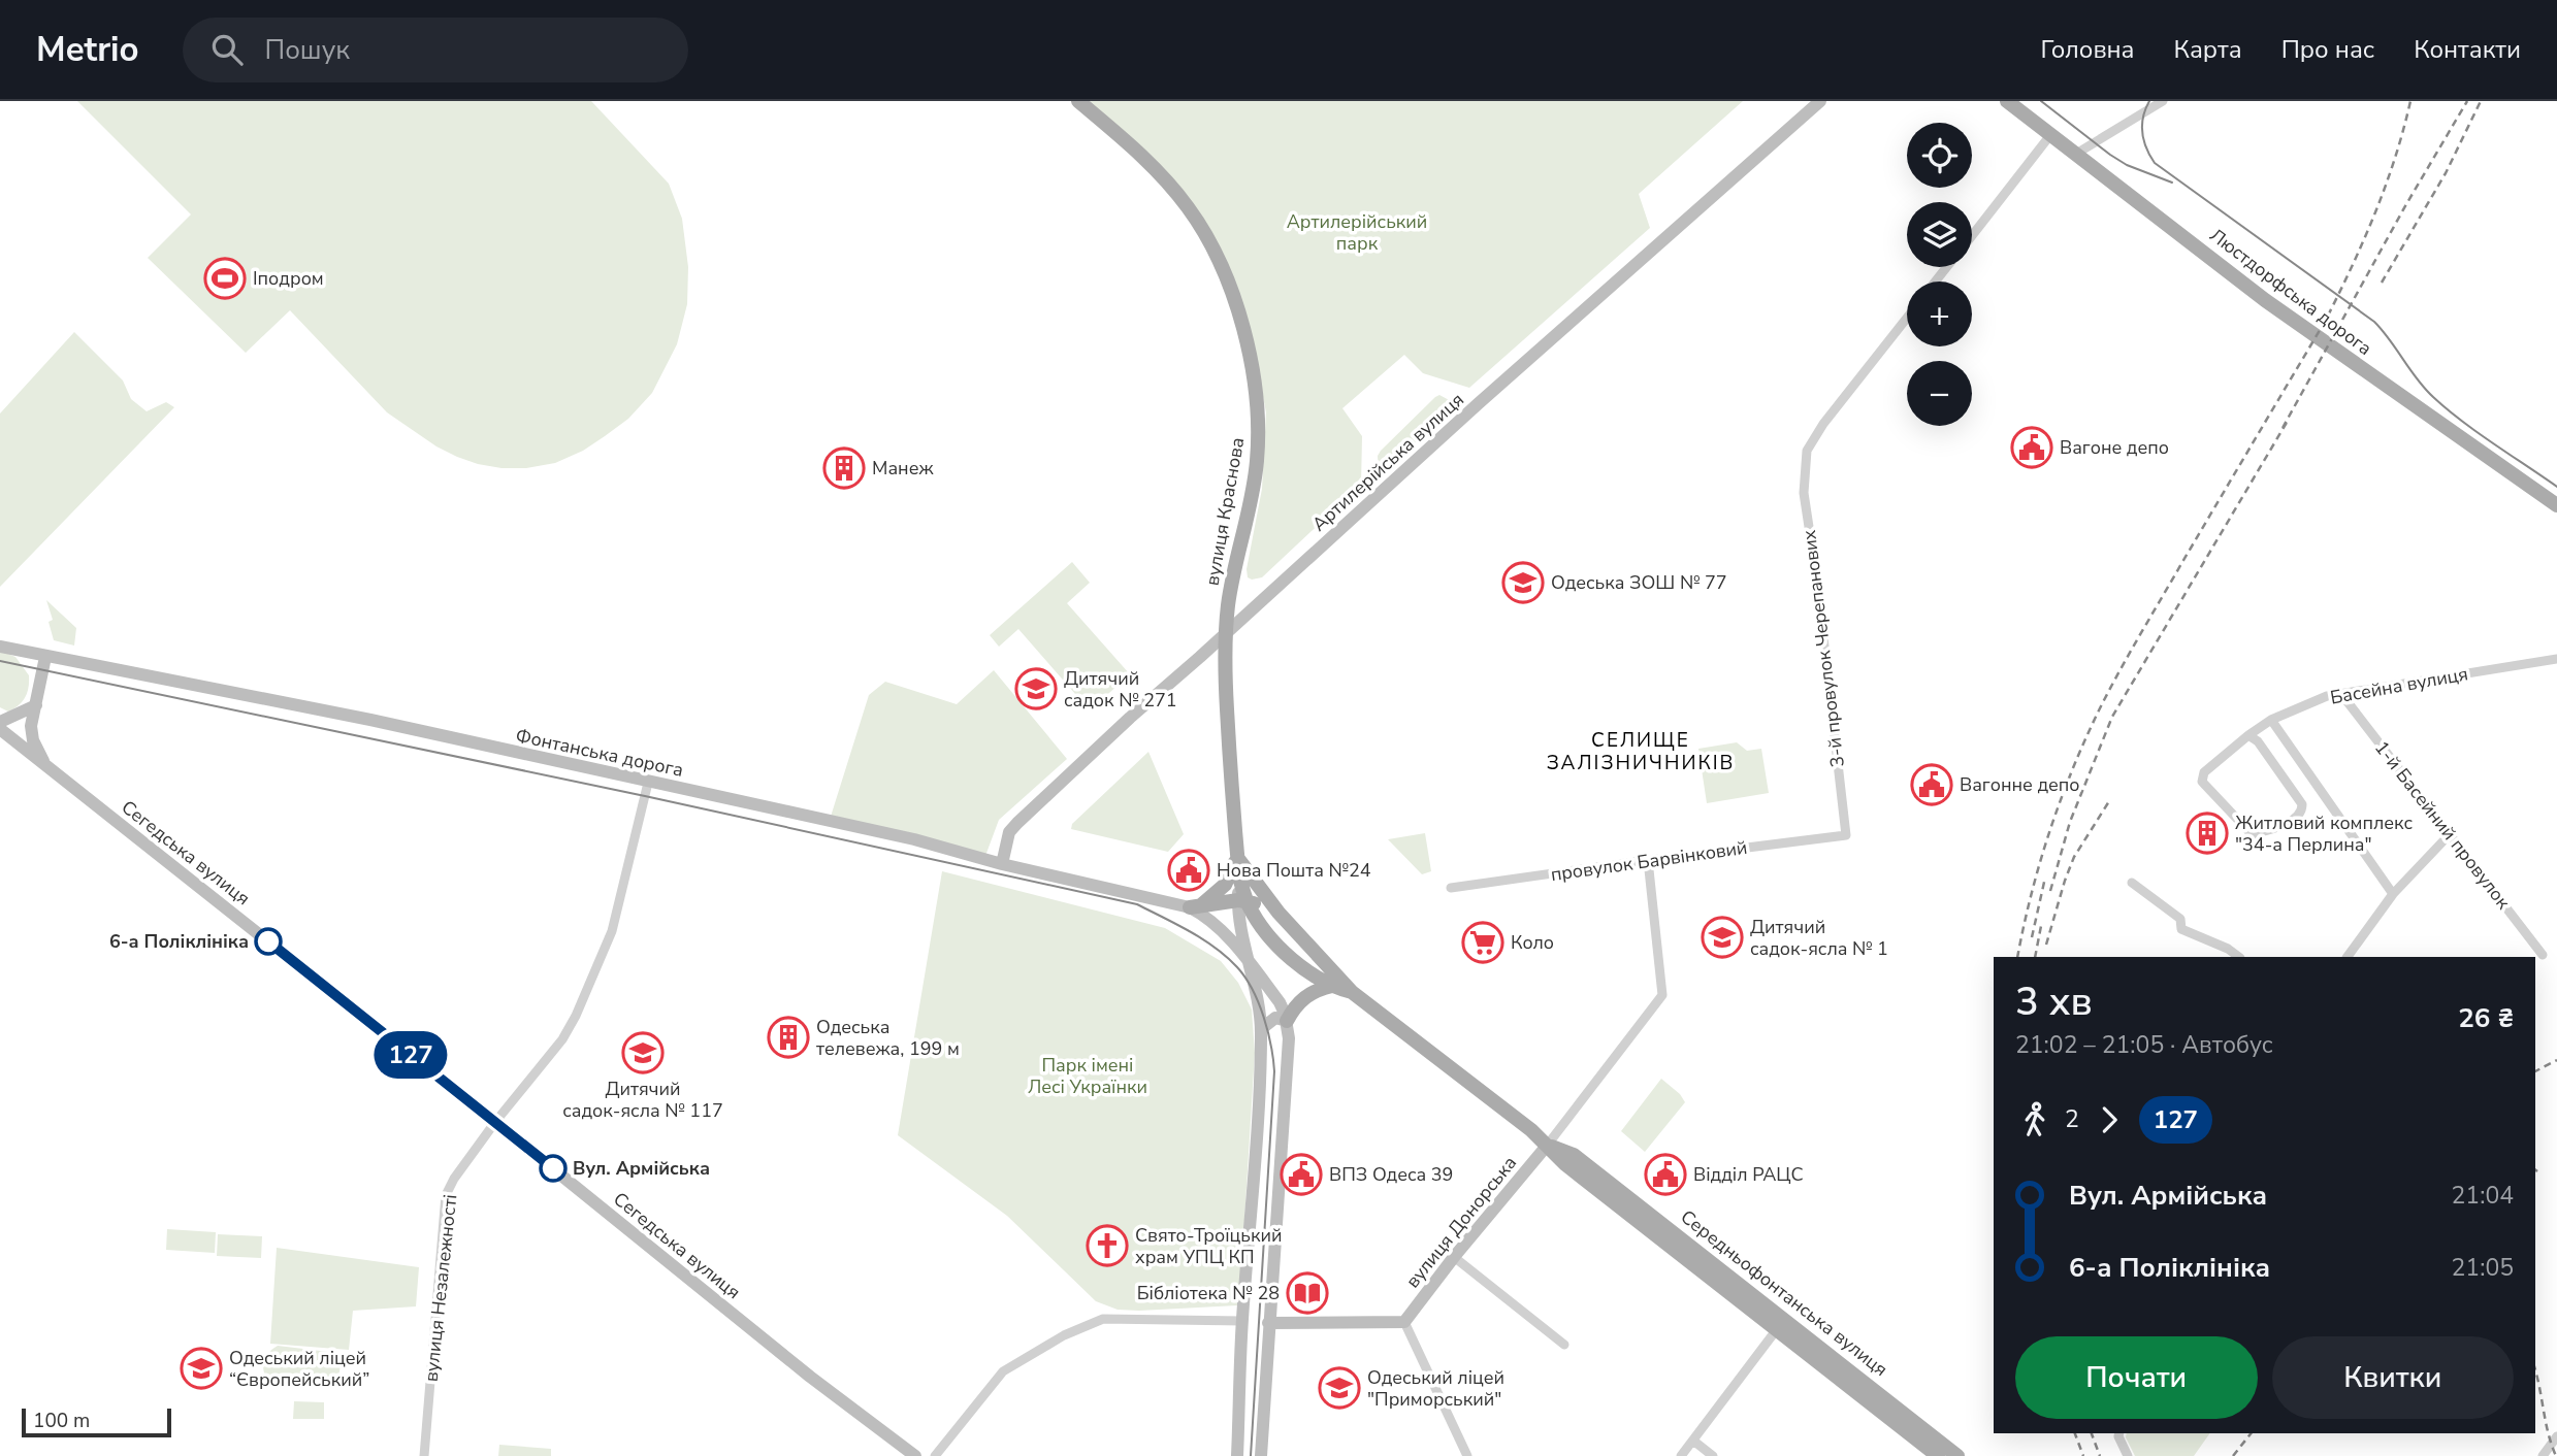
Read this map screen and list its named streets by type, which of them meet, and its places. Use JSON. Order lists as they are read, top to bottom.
{
  "streets": {
    "main road": [
      "Люстдорфська дорога",
      "Артилерійська вулиця",
      "вулиця Краснова",
      "Фонтанська дорога",
      "Сегедська вулиця",
      "вулиця Донорська",
      "Середньофонтанська вулиця"
    ],
    "street": [
      "3-й провулок Черепанових",
      "Басейна вулиця",
      "1-й Басейний провулок",
      "провулок Барвінковий",
      "вулиця Незалежності"
    ]
  },
  "crossings": [
    ["Артилерійська вулиця", "вулиця Краснова"],
    ["Артилерійська вулиця", "Фонтанська дорога"],
    ["вулиця Краснова", "Середньофонтанська вулиця"],
    ["3-й провулок Черепанових", "провулок Барвінковий"],
    ["Басейна вулиця", "1-й Басейний провулок"],
    ["Фонтанська дорога", "вулиця Незалежності"],
    ["Сегедська вулиця", "вулиця Незалежності"],
    ["вулиця Донорська", "Середньофонтанська вулиця"]
  ],
  "districts": ["СЕЛИЩЕ ЗАЛІЗНИЧНИКІВ"],
  "parks": ["Артилерійський парк", "Парк імені Лесі Українки"],
  "places": {
    "sports": ["Іподром"],
    "public building": [
      "Вагоне депо",
      "Вагонне депо",
      "Нова Пошта №24",
      "ВПЗ Одеса 39",
      "Відділ РАЦС"
    ],
    "building": ["Манеж", "Житловий комплекс \"34-а Перлина\"", "Одеська телевежа, 199 м"],
    "school or university": [
      "Одеська ЗОШ № 77",
      "Дитячий садок № 271",
      "Дитячий садок-ясла № 1",
      "Дитячий садок-ясла № 117",
      "Одеський ліцей “Європейський”",
      "Одеський ліцей \"Приморський\""
    ],
    "other": ["6-а Поліклініка", "Вул. Армійська"],
    "supermarket": ["Коло"],
    "church": ["Свято-Троїцький храм УПЦ КП"],
    "library": ["Бібліотека № 28"]
  },
  "lines": ["bus line 127"],
  "scale_bar": "100 m",
  "page": {
    "header": "Metrio",
    "search": "Пошук",
    "nav": [
      "Головна",
      "Карта",
      "Про нас",
      "Контакти"
    ],
    "on_map": "127",
    "map_buttons": ["+", "−"],
    "heading": ["3 хв", "21:02 – 21:05 · Автобус", "26 ₴"],
    "legs": ["2", "127"],
    "list": [
      {
        "name": "Вул. Армійська",
        "value": "21:04"
      },
      {
        "name": "6-а Поліклініка",
        "value": "21:05"
      }
    ],
    "buttons": ["Почати", "Квитки"],
    "scale": "100 m"
  }
}
